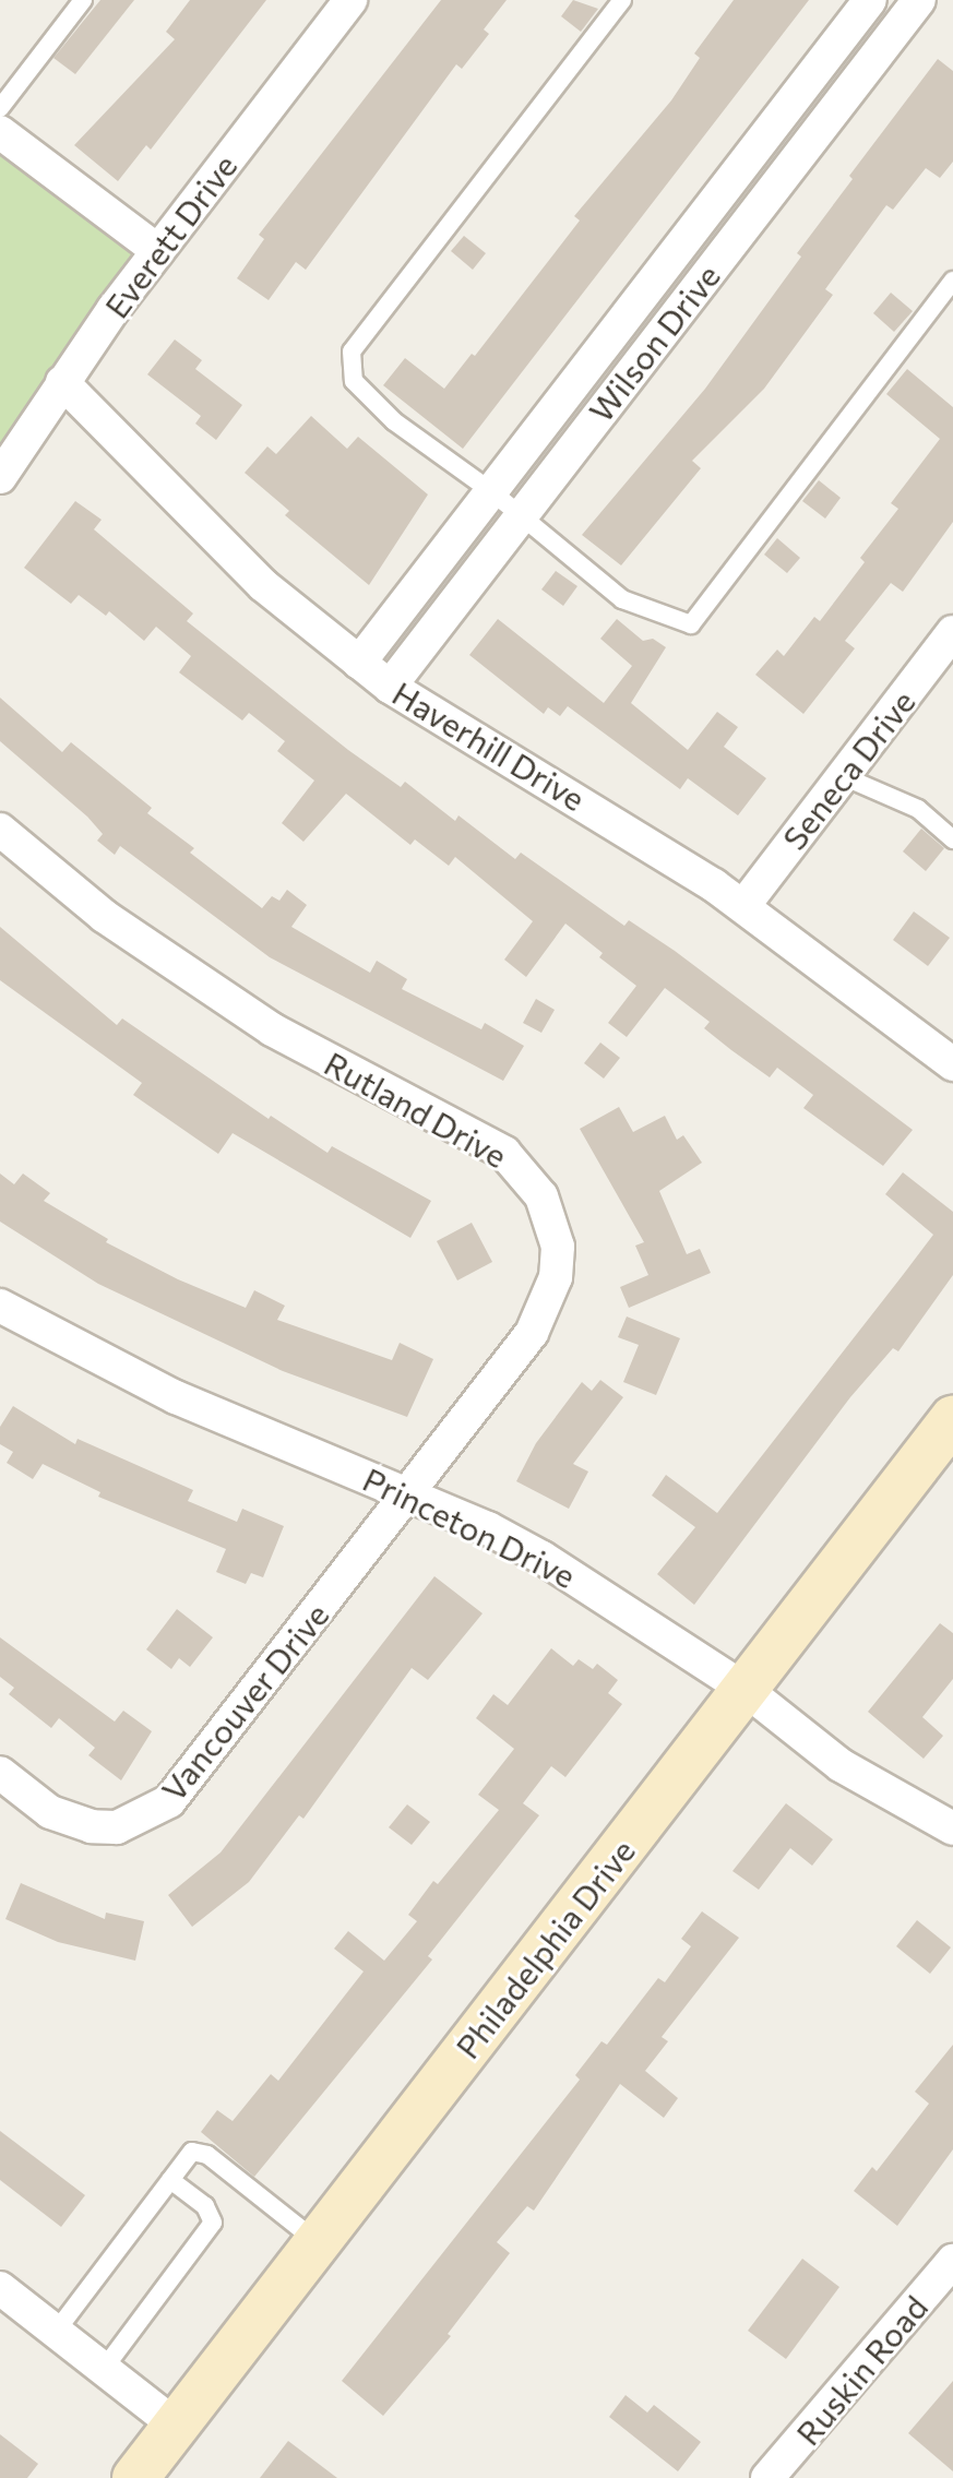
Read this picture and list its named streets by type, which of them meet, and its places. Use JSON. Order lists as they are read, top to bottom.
{
  "streets": {
    "main road": ["Philadelphia Drive"],
    "street": [
      "Everett Drive",
      "Wilson Drive",
      "Haverhill Drive",
      "Seneca Drive",
      "Rutland Drive",
      "Princeton Drive",
      "Vancouver Drive",
      "Ruskin Road"
    ]
  },
  "crossings": [
    ["Everett Drive", "Haverhill Drive"],
    ["Wilson Drive", "Haverhill Drive"],
    ["Haverhill Drive", "Seneca Drive"],
    ["Rutland Drive", "Princeton Drive"],
    ["Rutland Drive", "Vancouver Drive"],
    ["Princeton Drive", "Vancouver Drive"],
    ["Princeton Drive", "Philadelphia Drive"]
  ]
}
